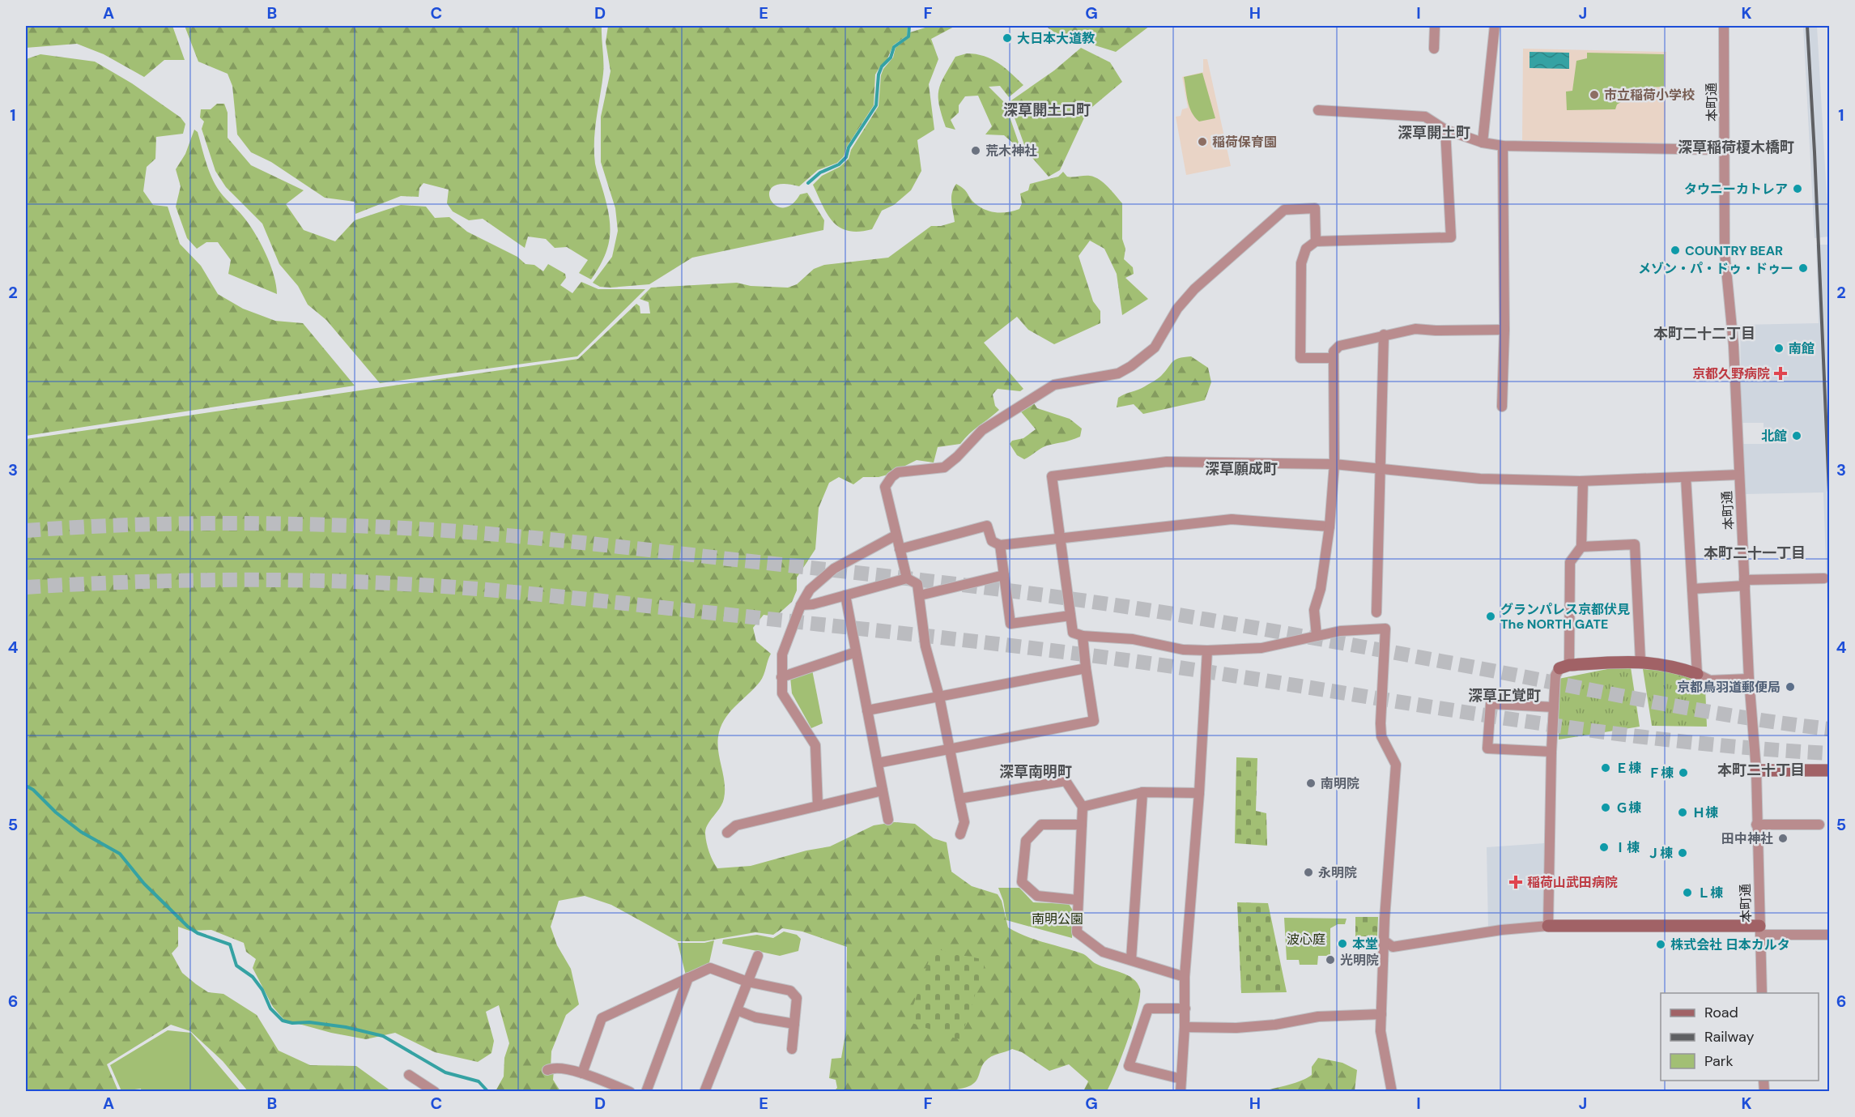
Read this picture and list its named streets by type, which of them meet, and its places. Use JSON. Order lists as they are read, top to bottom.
{
  "streets": {
    "street": ["本町通"]
  },
  "districts": [
    "深草開土口町",
    "深草開土町",
    "深草稲荷榎木橋町",
    "本町二十二丁目",
    "深草願成町",
    "本町二十一丁目",
    "深草正覚町",
    "本町二十丁目",
    "深草南明町"
  ],
  "parks": ["南明公園", "波心庭"],
  "places": {
    "other": [
      "大日本大道教",
      "市立稲荷小学校",
      "稲荷保育園",
      "荒木神社",
      "タウニーカトレア",
      "COUNTRY BEAR",
      "メゾン・パ・ドゥ・ドゥー",
      "南館",
      "北館",
      "グランパレス京都伏見 The NORTH GATE",
      "京都鳥羽道郵便局",
      "Ｅ棟",
      "Ｆ棟",
      "南明院",
      "Ｇ棟",
      "Ｈ棟",
      "田中神社",
      "Ⅰ棟",
      "Ｊ棟",
      "永明院",
      "Ｌ棟",
      "本堂",
      "株式会社 日本カルタ",
      "光明院"
    ],
    "health": ["京都久野病院", "稲荷山武田病院"]
  },
  "legend": ["Road", "Railway", "Park"],
  "grid": {
    "columns": [
      "A",
      "B",
      "C",
      "D",
      "E",
      "F",
      "G",
      "H",
      "I",
      "J",
      "K"
    ],
    "rows": [
      "1",
      "2",
      "3",
      "4",
      "5",
      "6"
    ]
  }
}
